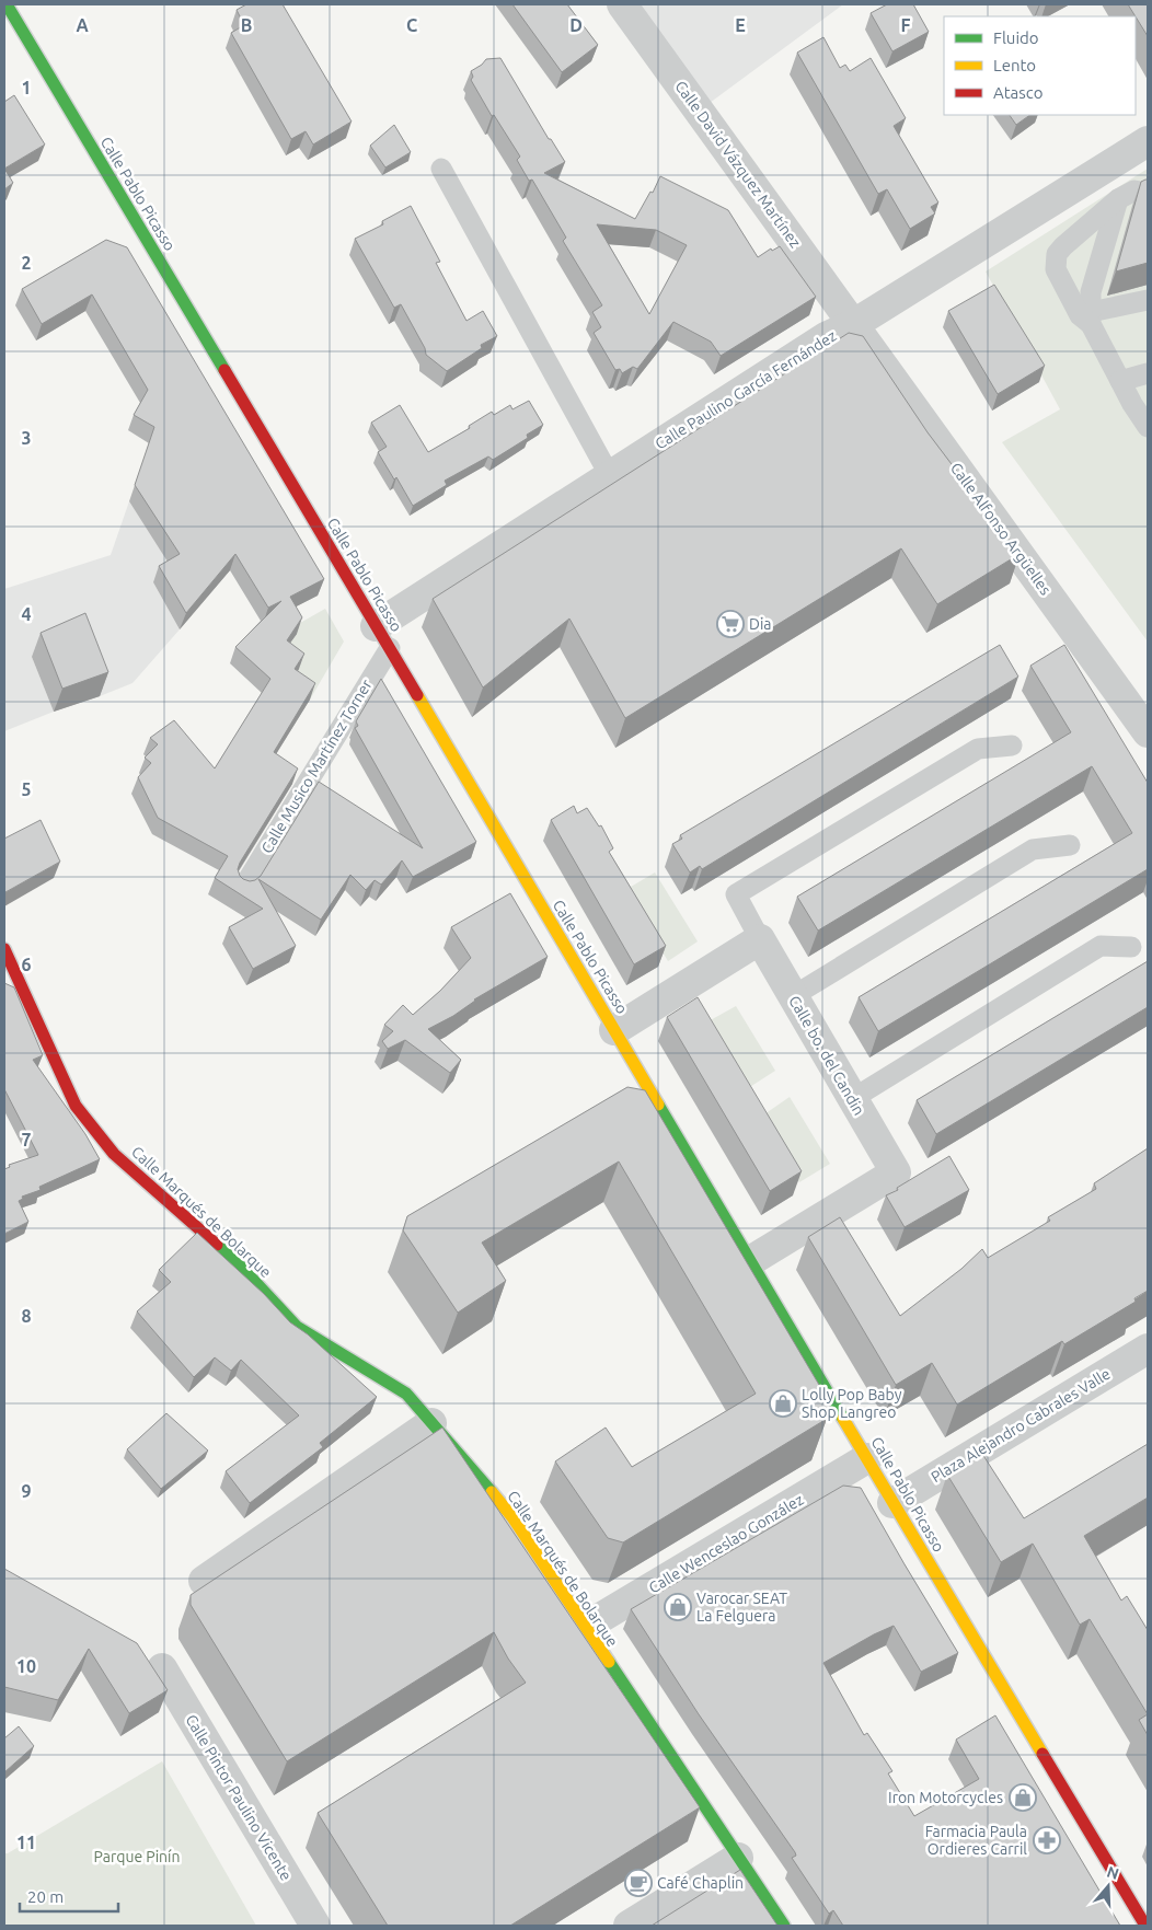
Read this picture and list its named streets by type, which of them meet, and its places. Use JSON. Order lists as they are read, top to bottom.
{
  "streets": {
    "street": [
      "Calle David Vázquez Martínez",
      "Calle Pablo Picasso",
      "Calle Paulino García Fernández",
      "Calle Alfonso Argüelles",
      "Calle bo. del Candin",
      "Calle Marqués de Bolarque",
      "Plaza Alejandro Cabrales Valle",
      "Calle Wenceslao González",
      "Calle Pintor Paulino Vicente"
    ],
    "lane": ["Calle Musico Martínez Torner"]
  },
  "crossings": [
    ["Calle David Vázquez Martínez", "Calle Paulino García Fernández"],
    ["Calle David Vázquez Martínez", "Calle Alfonso Argüelles"],
    ["Calle Pablo Picasso", "Calle Paulino García Fernández"],
    ["Calle Pablo Picasso", "Calle Musico Martínez Torner"],
    ["Calle Pablo Picasso", "Calle bo. del Candin"],
    ["Calle Pablo Picasso", "Plaza Alejandro Cabrales Valle"],
    ["Calle Pablo Picasso", "Calle Wenceslao González"],
    ["Calle Paulino García Fernández", "Calle Alfonso Argüelles"],
    ["Calle Paulino García Fernández", "Calle Musico Martínez Torner"],
    ["Calle Marqués de Bolarque", "Calle Wenceslao González"]
  ],
  "parks": ["Parque Pinín"],
  "places": {
    "supermarket": ["Dia"],
    "shop": ["Lolly Pop Baby Shop Langreo", "Varocar SEAT La Felguera", "Iron Motorcycles"],
    "pharmacy": ["Farmacia Paula Ordieres Carril"],
    "cafe": ["Café Chaplin"]
  },
  "legend": ["Fluido", "Lento", "Atasco"],
  "scale_bar": "20 m",
  "north": "top",
  "grid": {
    "columns": [
      "A",
      "B",
      "C",
      "D",
      "E",
      "F"
    ],
    "rows": [
      "1",
      "2",
      "3",
      "4",
      "5",
      "6",
      "7",
      "8",
      "9",
      "10",
      "11"
    ]
  }
}
